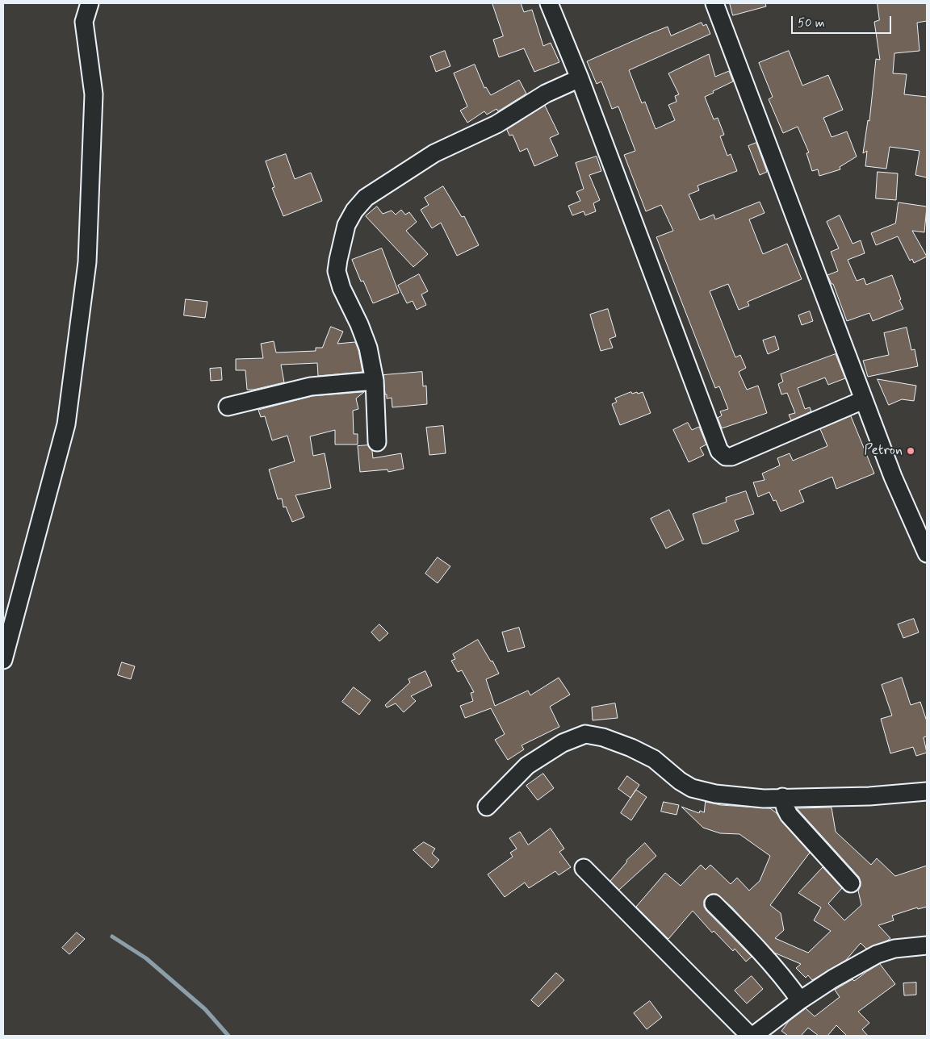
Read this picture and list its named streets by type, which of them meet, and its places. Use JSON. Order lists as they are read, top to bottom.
{
  "places": ["Petron"],
  "scale_bar": "50 m"
}
